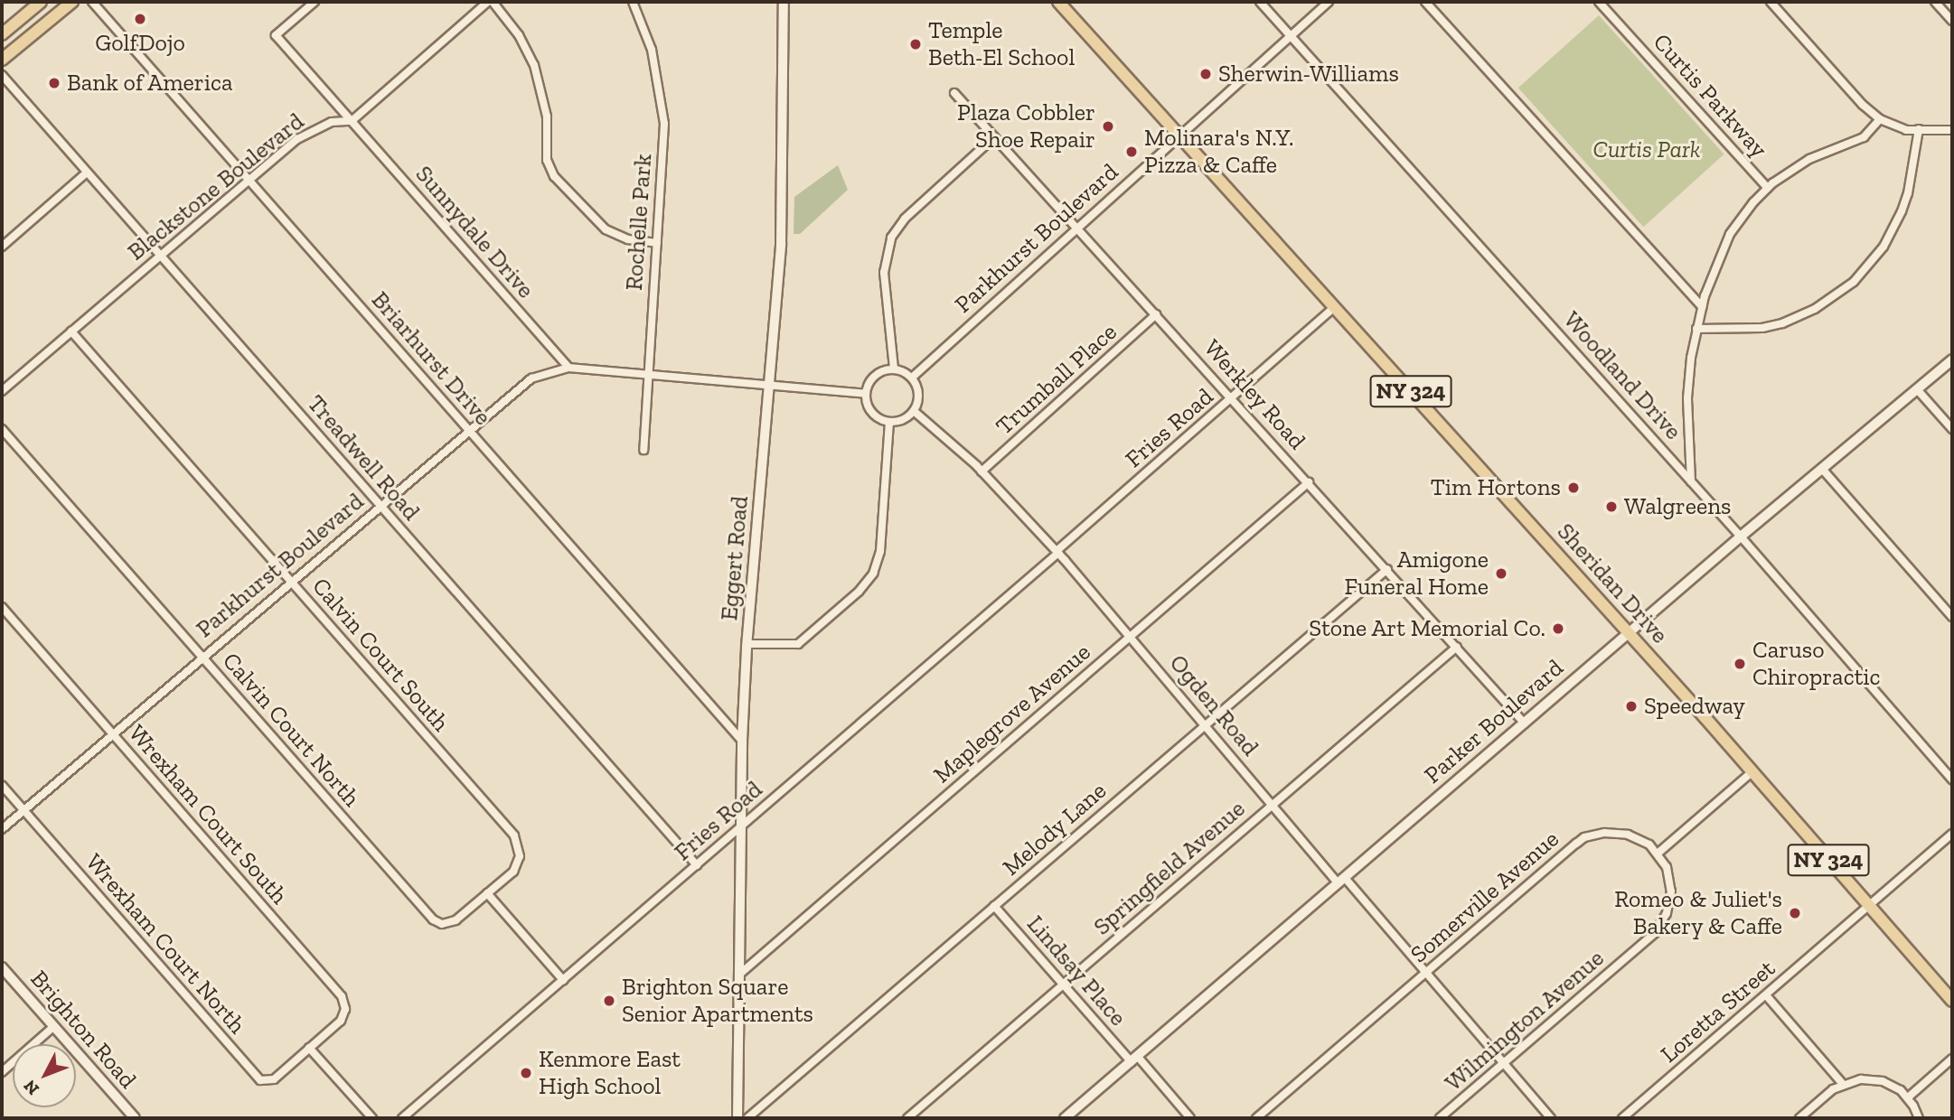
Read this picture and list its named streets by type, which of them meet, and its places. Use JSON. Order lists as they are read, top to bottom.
{
  "streets": {
    "main road": ["NY 324", "Sheridan Drive"],
    "street": [
      "Curtis Parkway",
      "Blackstone Boulevard",
      "Rochelle Park",
      "Sunnydale Drive",
      "Parkhurst Boulevard",
      "Briarhurst Drive",
      "Woodland Drive",
      "Trumball Place",
      "Werkley Road",
      "Fries Road",
      "Treadwell Road",
      "Eggert Road",
      "Calvin Court South",
      "Ogden Road",
      "Maplegrove Avenue",
      "Parker Boulevard",
      "Calvin Court North",
      "Wrexham Court South",
      "Melody Lane",
      "Springfield Avenue",
      "Somerville Avenue",
      "Wrexham Court North",
      "Lindsay Place",
      "Loretta Street",
      "Wilmington Avenue",
      "Brighton Road"
    ]
  },
  "crossings": [
    ["Blackstone Boulevard", "Sunnydale Drive"],
    ["Blackstone Boulevard", "Briarhurst Drive"],
    ["Blackstone Boulevard", "Treadwell Road"],
    ["Blackstone Boulevard", "Calvin Court South"],
    ["Rochelle Park", "Parkhurst Boulevard"],
    ["Sunnydale Drive", "Parkhurst Boulevard"],
    ["Parkhurst Boulevard", "Briarhurst Drive"],
    ["Parkhurst Boulevard", "Woodland Drive"],
    ["Parkhurst Boulevard", "Werkley Road"],
    ["Parkhurst Boulevard", "Treadwell Road"],
    ["Parkhurst Boulevard", "Eggert Road"],
    ["Parkhurst Boulevard", "Sheridan Drive"],
    ["Parkhurst Boulevard", "Calvin Court South"],
    ["Parkhurst Boulevard", "Ogden Road"],
    ["Parkhurst Boulevard", "Calvin Court North"],
    ["Parkhurst Boulevard", "Wrexham Court South"],
    ["Parkhurst Boulevard", "Wrexham Court North"],
    ["Briarhurst Drive", "Eggert Road"],
    ["Woodland Drive", "Parker Boulevard"],
    ["Trumball Place", "Werkley Road"],
    ["Trumball Place", "Ogden Road"],
    ["Werkley Road", "Fries Road"],
    ["Werkley Road", "Maplegrove Avenue"],
    ["Werkley Road", "Parker Boulevard"],
    ["Werkley Road", "Melody Lane"],
    ["Werkley Road", "Springfield Avenue"],
    ["Fries Road", "Treadwell Road"],
    ["Fries Road", "Eggert Road"],
    ["Fries Road", "Sheridan Drive"],
    ["Fries Road", "Ogden Road"],
    ["Eggert Road", "Maplegrove Avenue"],
    ["Sheridan Drive", "Parker Boulevard"],
    ["Sheridan Drive", "Loretta Street"],
    ["Calvin Court South", "Calvin Court North"],
    ["Ogden Road", "Maplegrove Avenue"],
    ["Ogden Road", "Parker Boulevard"],
    ["Ogden Road", "Melody Lane"],
    ["Ogden Road", "Springfield Avenue"],
    ["Ogden Road", "Somerville Avenue"],
    ["Ogden Road", "Wilmington Avenue"],
    ["Parker Boulevard", "Lindsay Place"],
    ["Wrexham Court South", "Wrexham Court North"],
    ["Melody Lane", "Lindsay Place"],
    ["Springfield Avenue", "Lindsay Place"],
    ["Somerville Avenue", "Wilmington Avenue"]
  ],
  "parks": ["Curtis Park"],
  "places": [
    "GolfDojo",
    "Temple Beth-El School",
    "Sherwin-Williams",
    "Bank of America",
    "Plaza Cobbler Shoe Repair",
    "Molinara's N.Y. Pizza & Caffe",
    "Tim Hortons",
    "Walgreens",
    "Amigone Funeral Home",
    "Stone Art Memorial Co.",
    "Caruso Chiropractic",
    "Speedway",
    "Romeo & Juliet's Bakery & Caffe",
    "Brighton Square Senior Apartments",
    "Kenmore East High School"
  ],
  "north": "bottom left"
}
